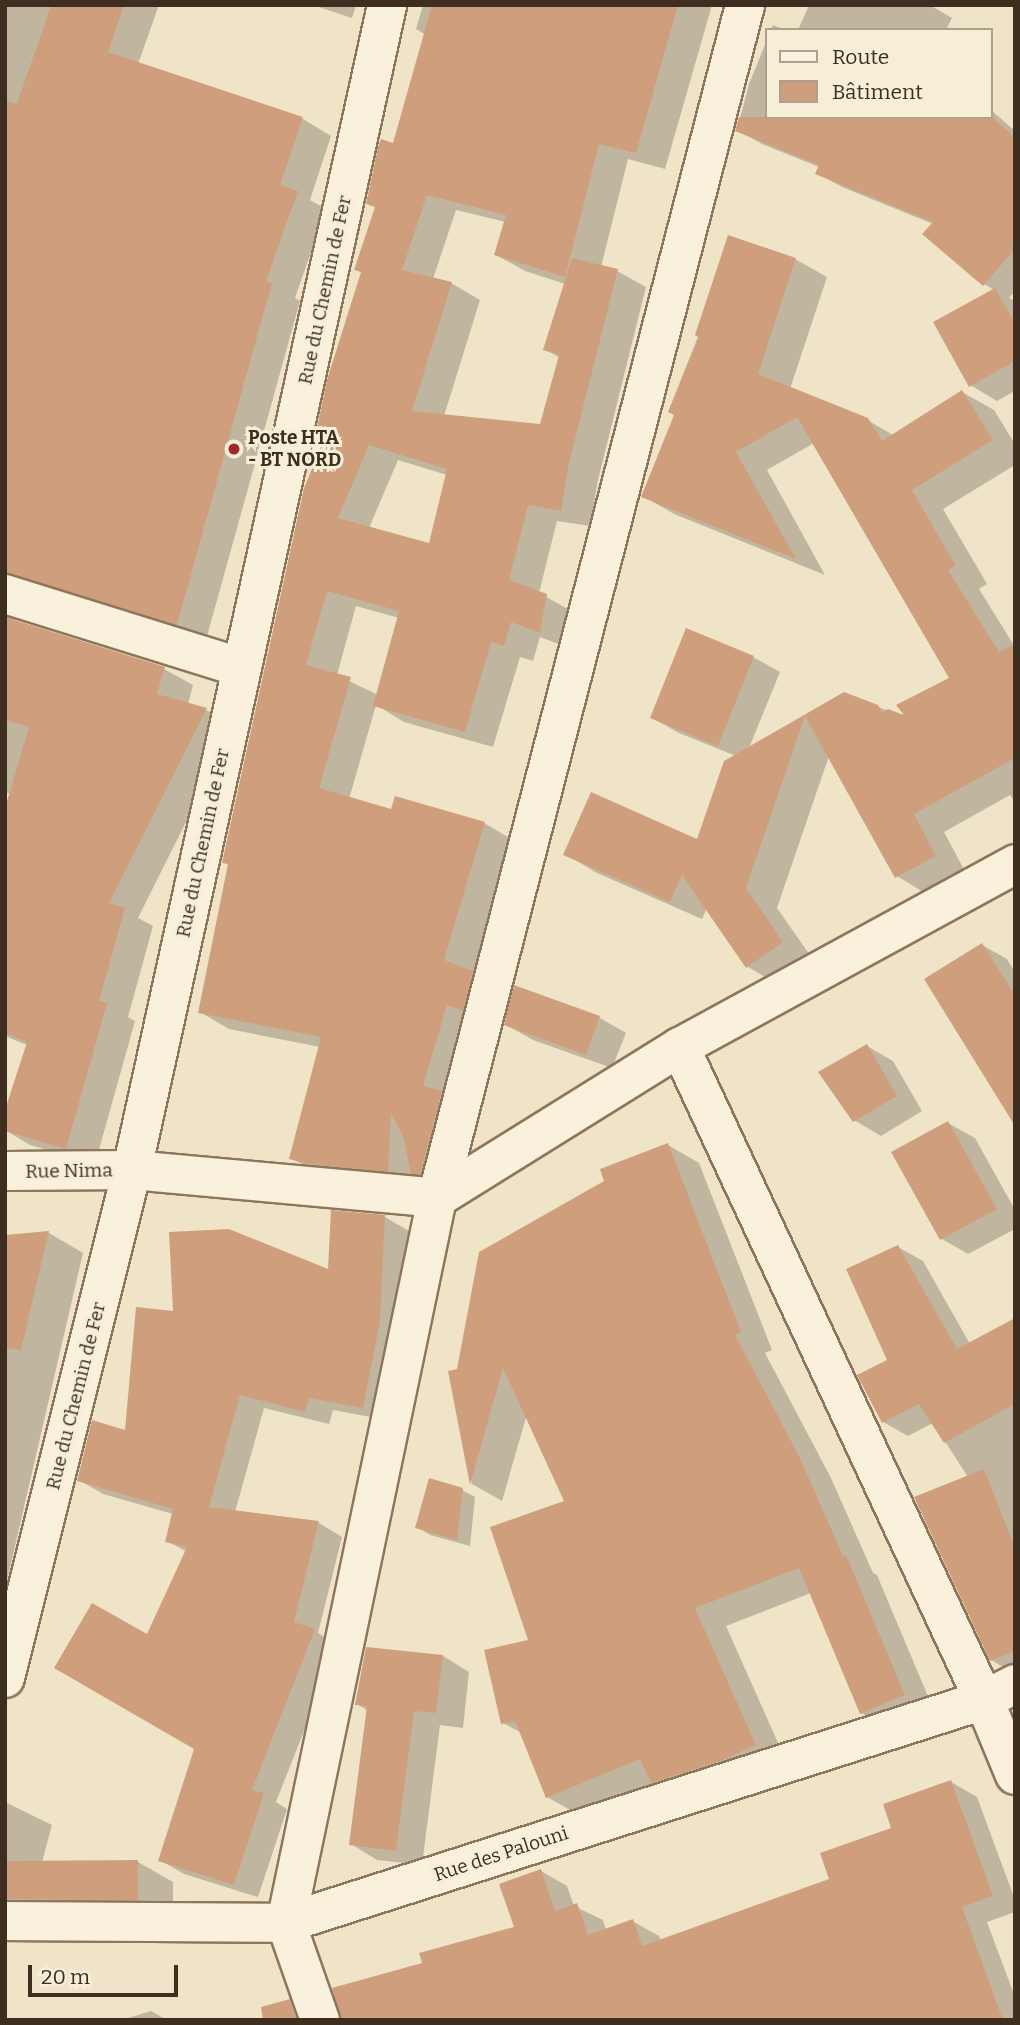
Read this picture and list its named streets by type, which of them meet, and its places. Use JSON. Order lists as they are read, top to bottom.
{
  "streets": {
    "street": ["Rue du Chemin de Fer", "Rue Nima", "Rue des Palouni"]
  },
  "crossings": [
    ["Rue du Chemin de Fer", "Rue Nima"]
  ],
  "places": ["Poste HTA - BT NORD"],
  "legend": ["Route", "Bâtiment"],
  "scale_bar": "20 m"
}
